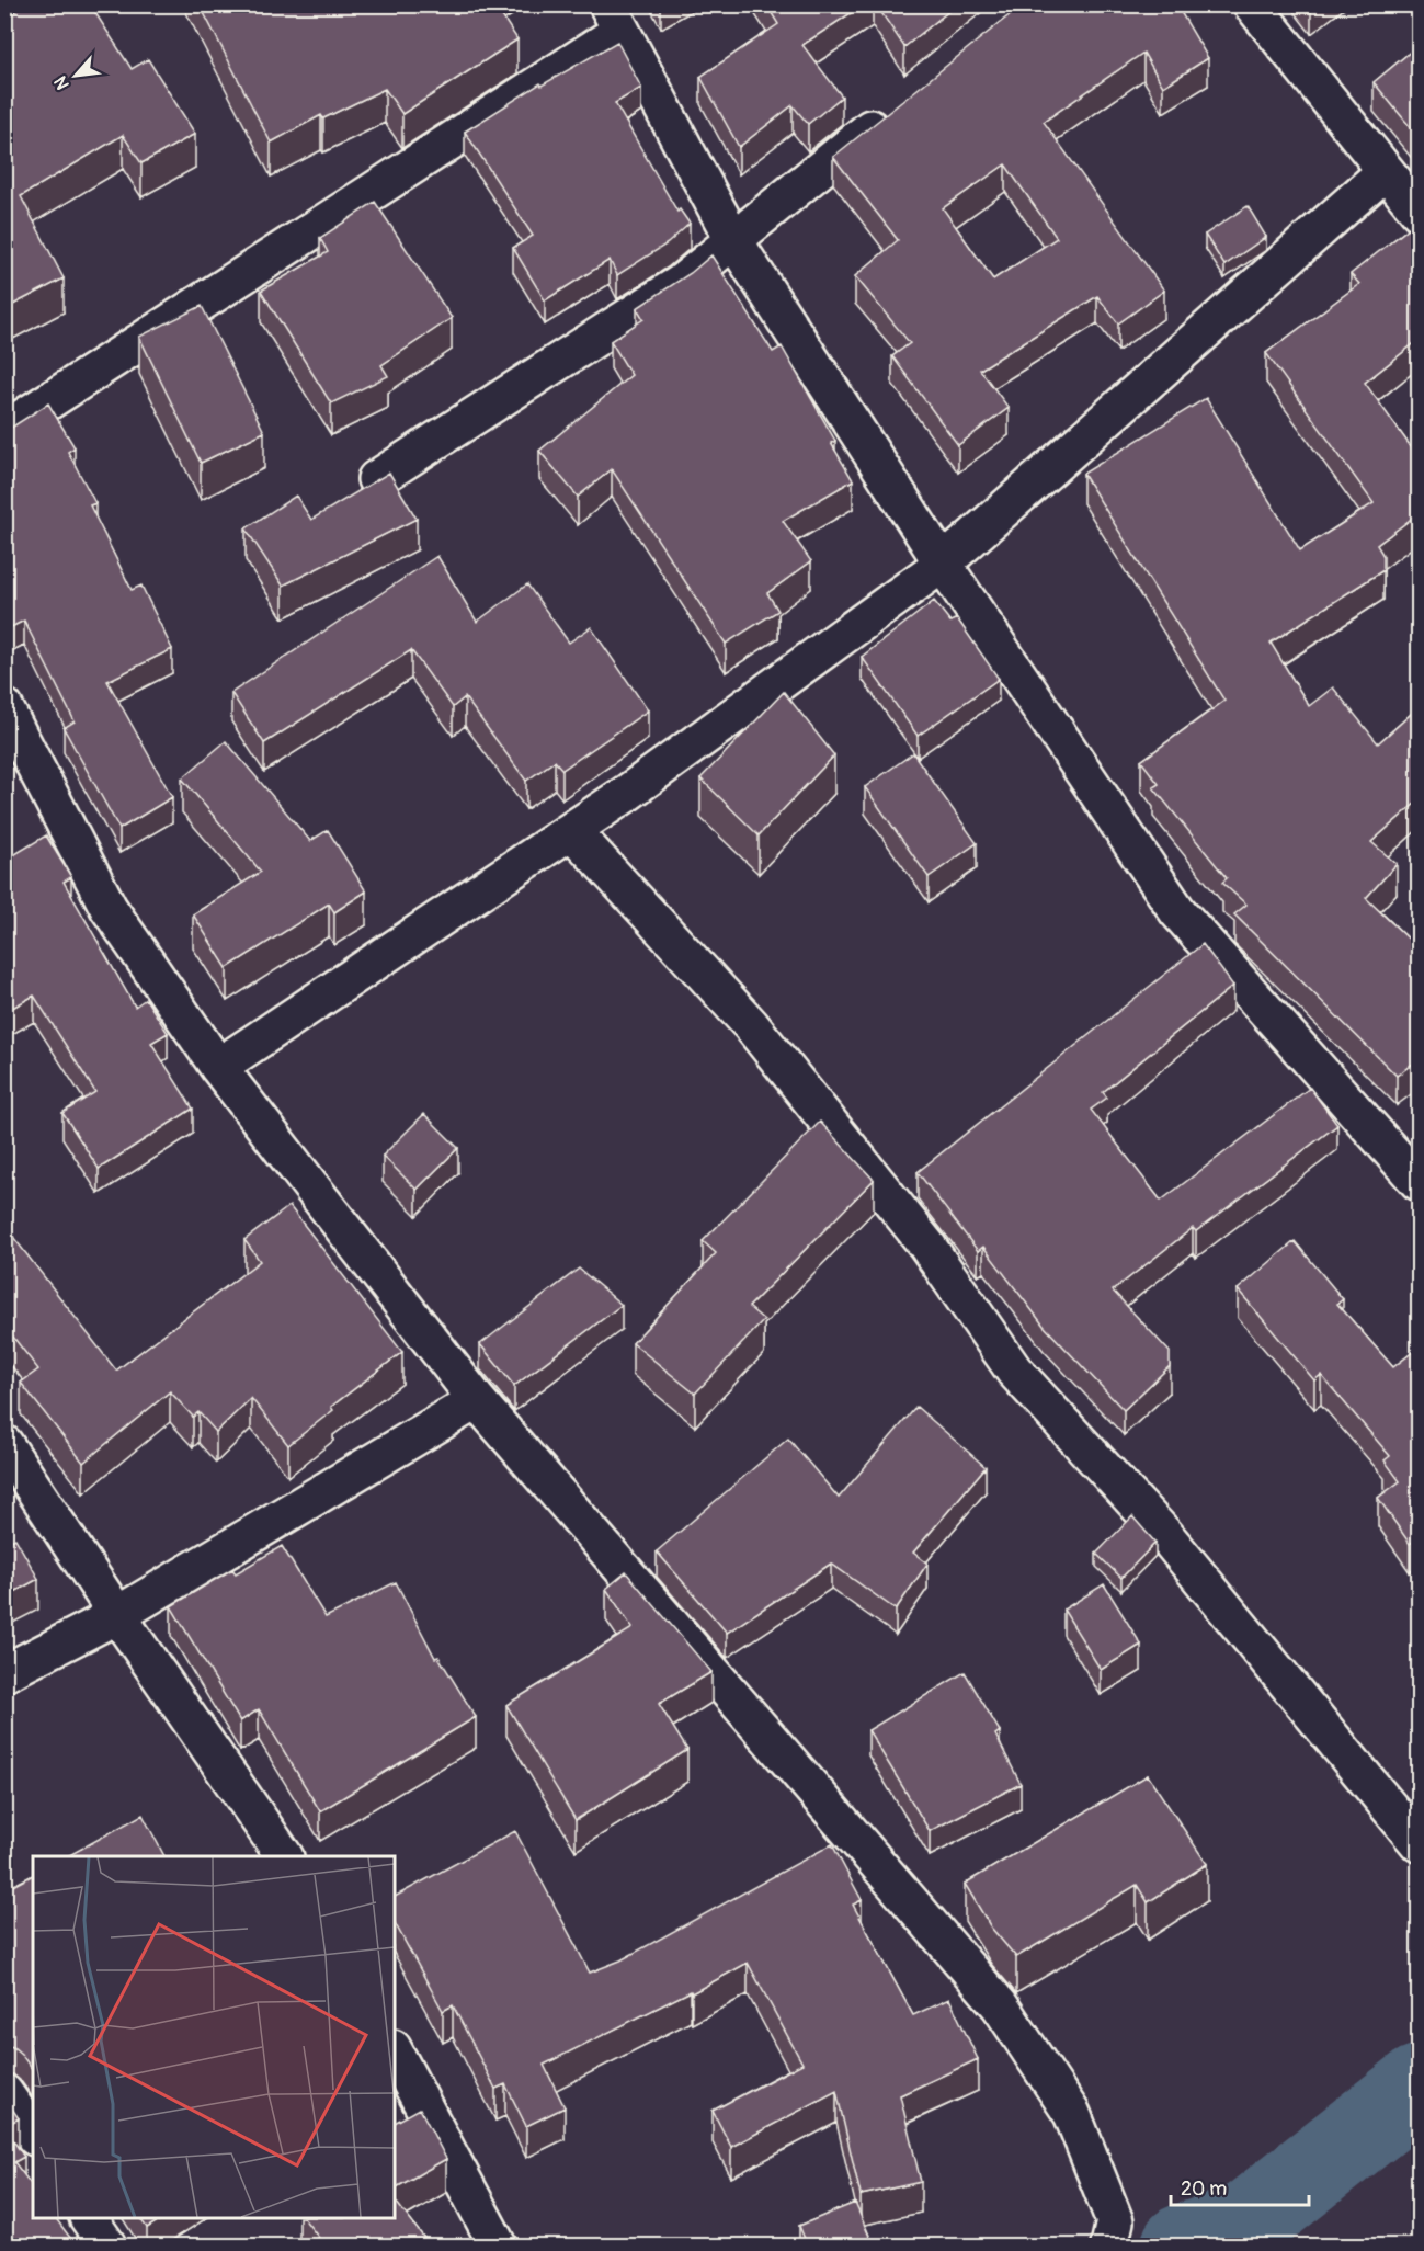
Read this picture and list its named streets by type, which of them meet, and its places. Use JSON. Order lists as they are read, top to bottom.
{
  "scale_bar": "20 m",
  "north": "bottom left"
}
